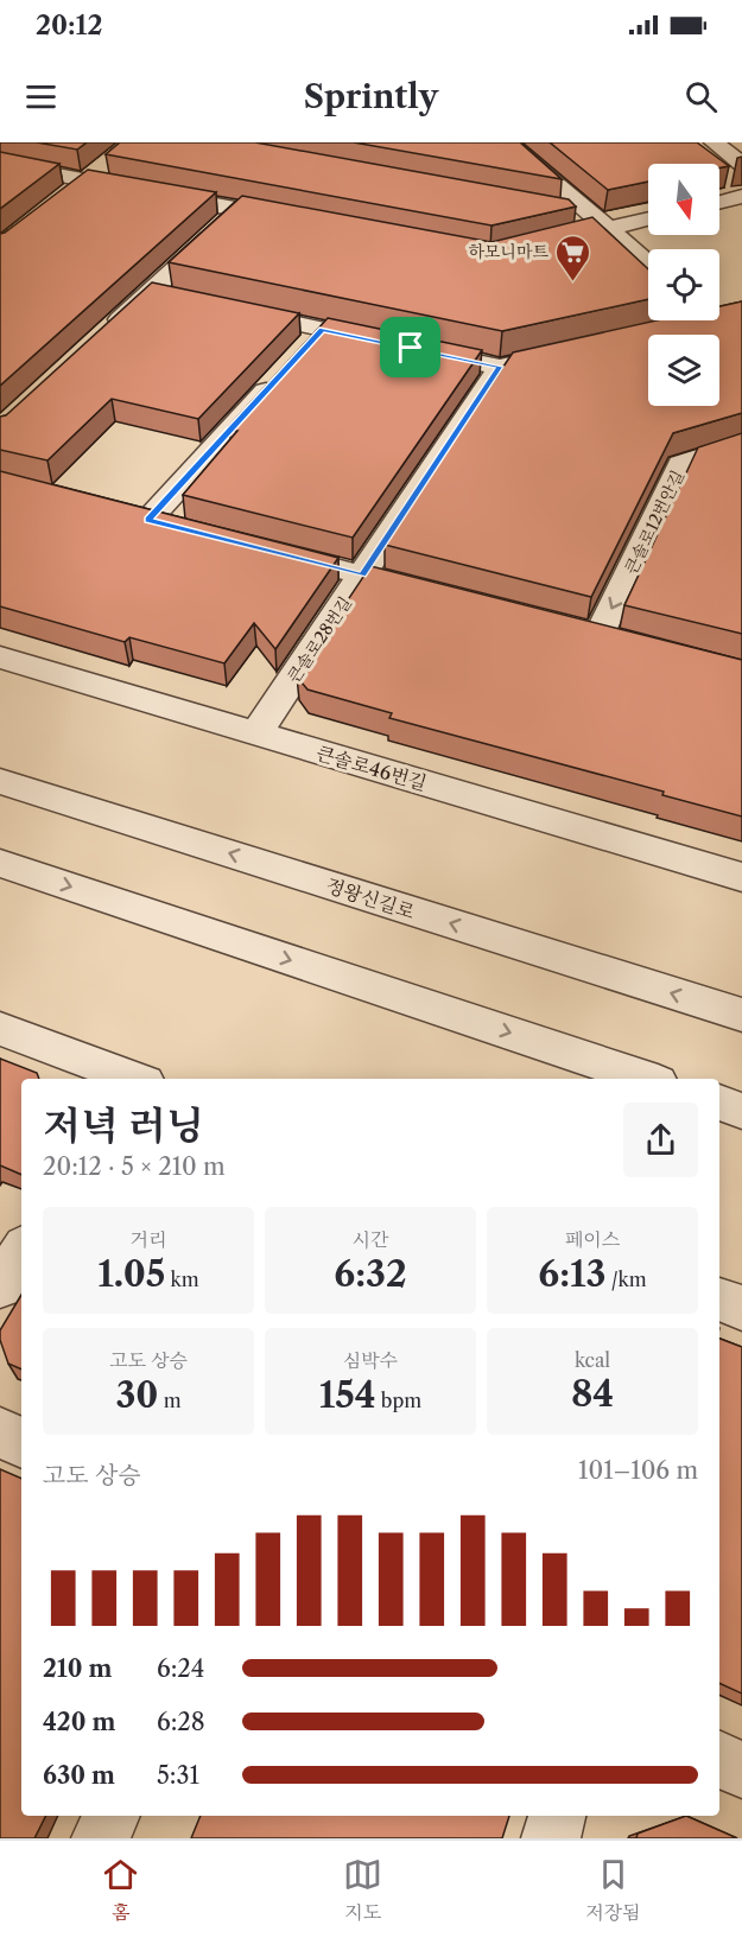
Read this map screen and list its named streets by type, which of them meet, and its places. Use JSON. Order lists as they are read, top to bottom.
{
  "streets": {
    "street": [
      "큰솔로12번안길",
      "큰솔로28번길",
      "큰솔로46번길",
      "정왕신길로"
    ]
  },
  "crossings": [
    ["큰솔로28번길", "큰솔로46번길"]
  ],
  "one_way": ["큰솔로12번안길"],
  "places": {
    "supermarket": ["하모니마트"]
  },
  "north": "bottom",
  "page": {
    "status": "20:12",
    "header": "Sprintly",
    "heading": ["저녁 러닝", "20:12 · 5 × 210 m"],
    "stats": [
      ["거리", "1.05 km"],
      ["시간", "6:32"],
      ["페이스", "6:13 /km"],
      ["고도 상승", "30 m"],
      ["심박수", "154 bpm"],
      ["kcal", "84"]
    ],
    "chart": ["고도 상승", "101–106 m"],
    "list": [
      {
        "name": "210 m",
        "note": "6:24"
      },
      {
        "name": "420 m",
        "note": "6:28"
      },
      {
        "name": "630 m",
        "note": "5:31"
      }
    ],
    "tabs": ["홈", "지도", "저장됨"]
  }
}
